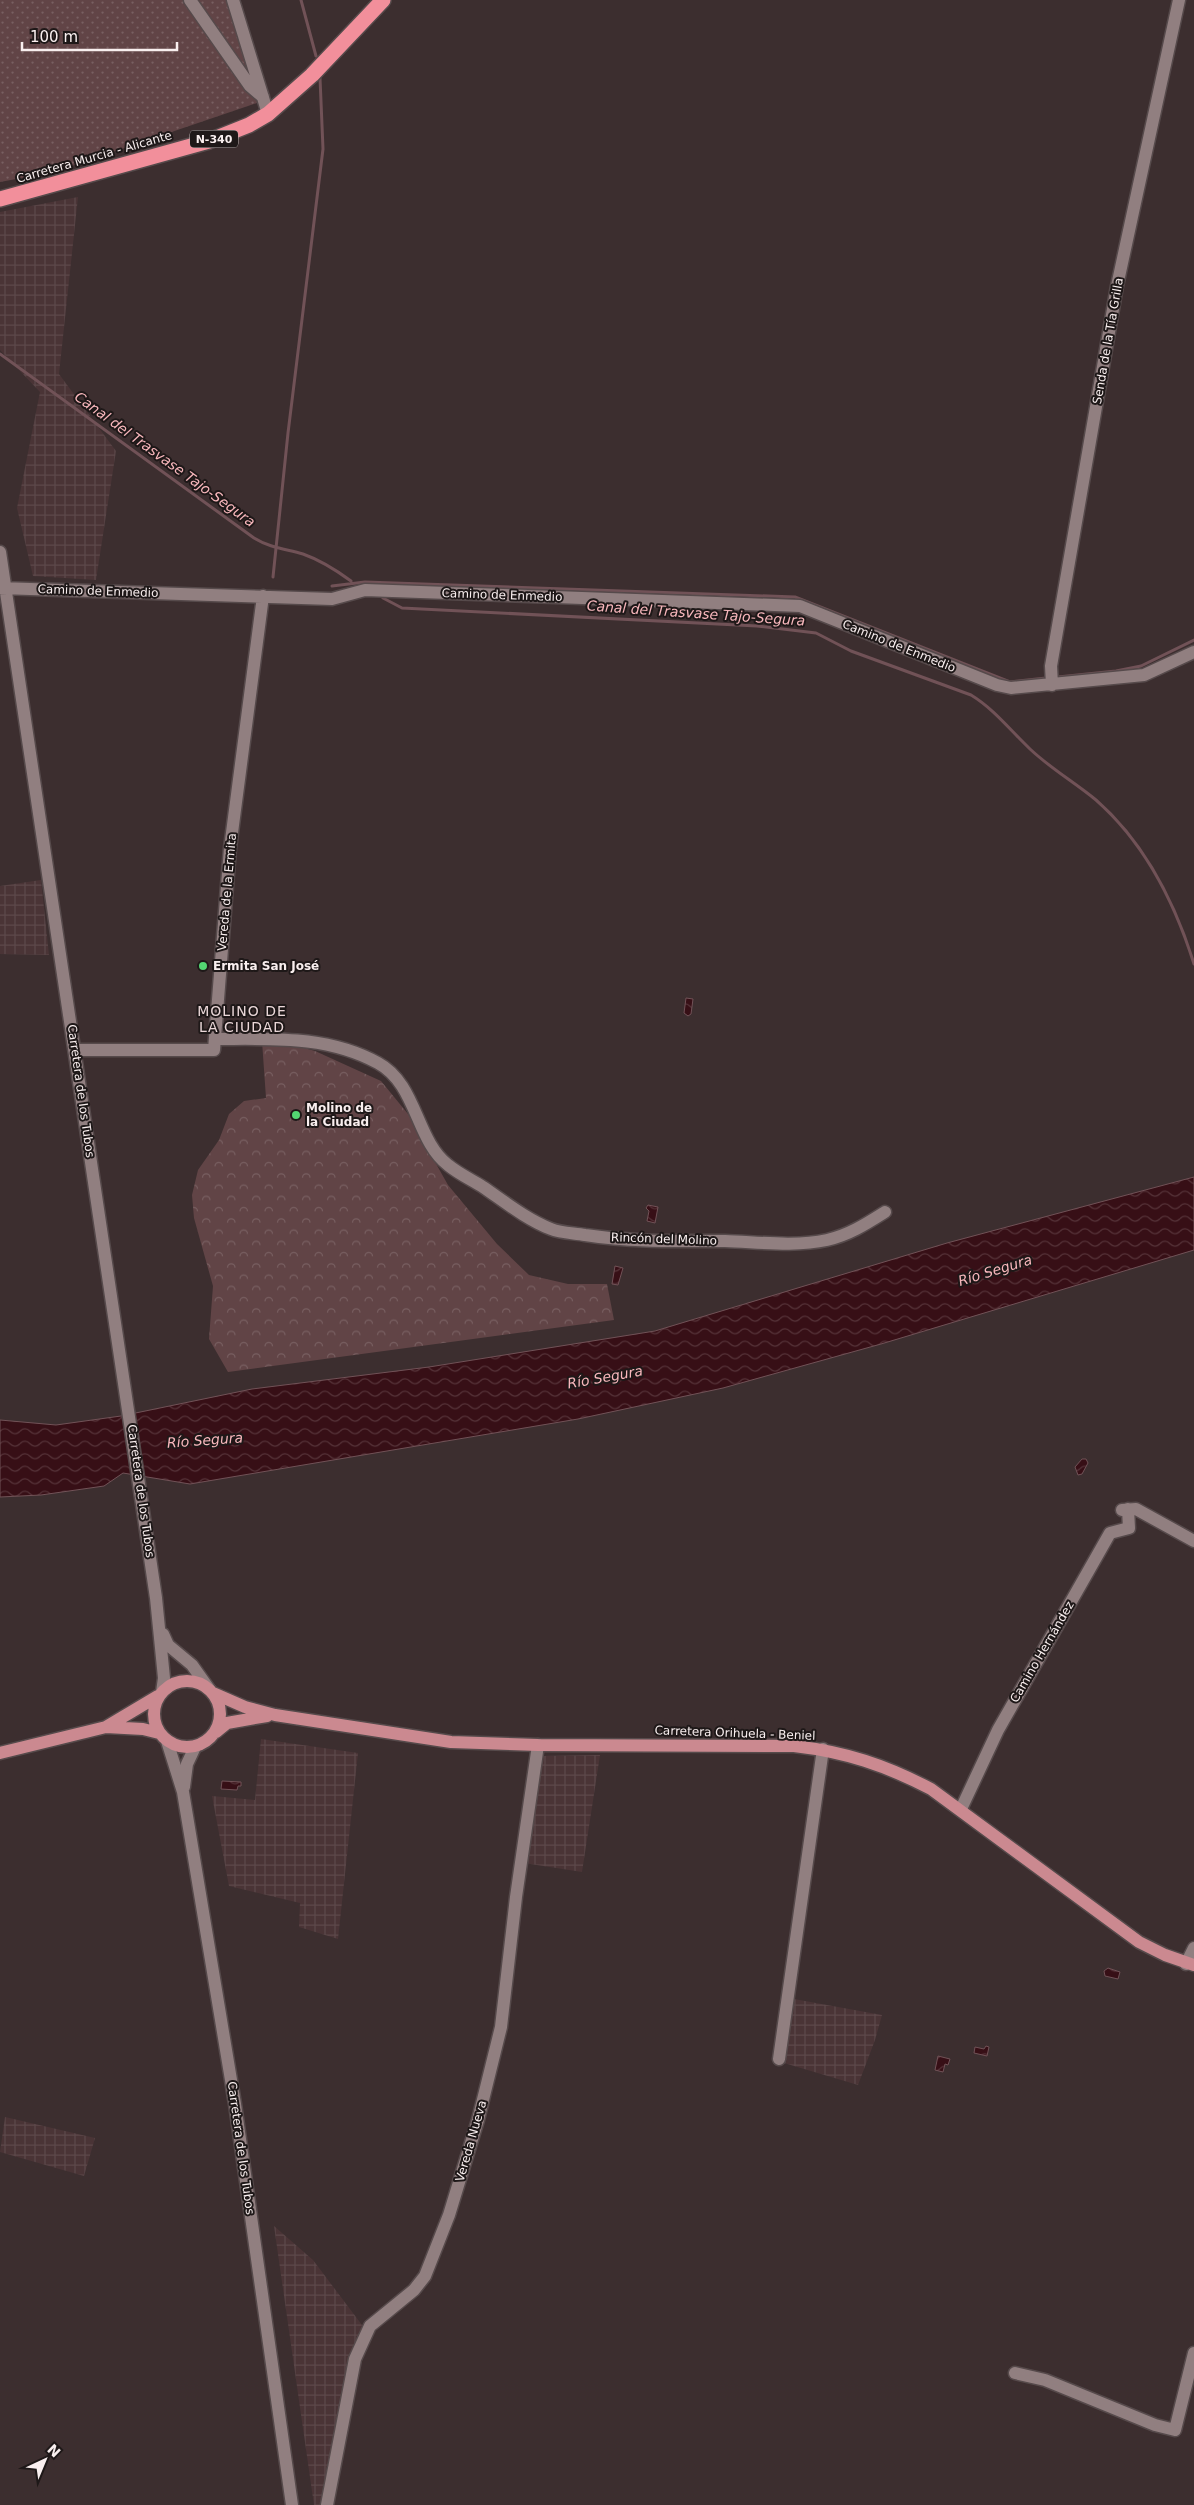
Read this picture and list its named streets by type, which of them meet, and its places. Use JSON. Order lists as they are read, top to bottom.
{
  "streets": {
    "highway": ["N-340", "Carretera Murcia - Alicante"],
    "main road": ["Carretera Orihuela - Beniel"],
    "street": [
      "Senda de la Tía Grilla",
      "Camino de Enmedio",
      "Vereda de la Ermita",
      "Carretera de los Tubos",
      "Rincón del Molino",
      "Camino Hernández",
      "Vereda Nueva"
    ]
  },
  "crossings": [
    ["Senda de la Tía Grilla", "Camino de Enmedio"],
    ["Camino de Enmedio", "Vereda de la Ermita"],
    ["Camino de Enmedio", "Carretera de los Tubos"],
    ["Vereda de la Ermita", "Rincón del Molino"],
    ["Carretera de los Tubos", "Carretera Orihuela - Beniel"],
    ["Camino Hernández", "Carretera Orihuela - Beniel"],
    ["Carretera Orihuela - Beniel", "Vereda Nueva"]
  ],
  "districts": ["MOLINO DE LA CIUDAD"],
  "water": ["Canal del Trasvase Tajo-Segura", "Río Segura"],
  "places": ["Ermita San José", "Molino de la Ciudad"],
  "scale_bar": "100 m",
  "north": "top right"
}
